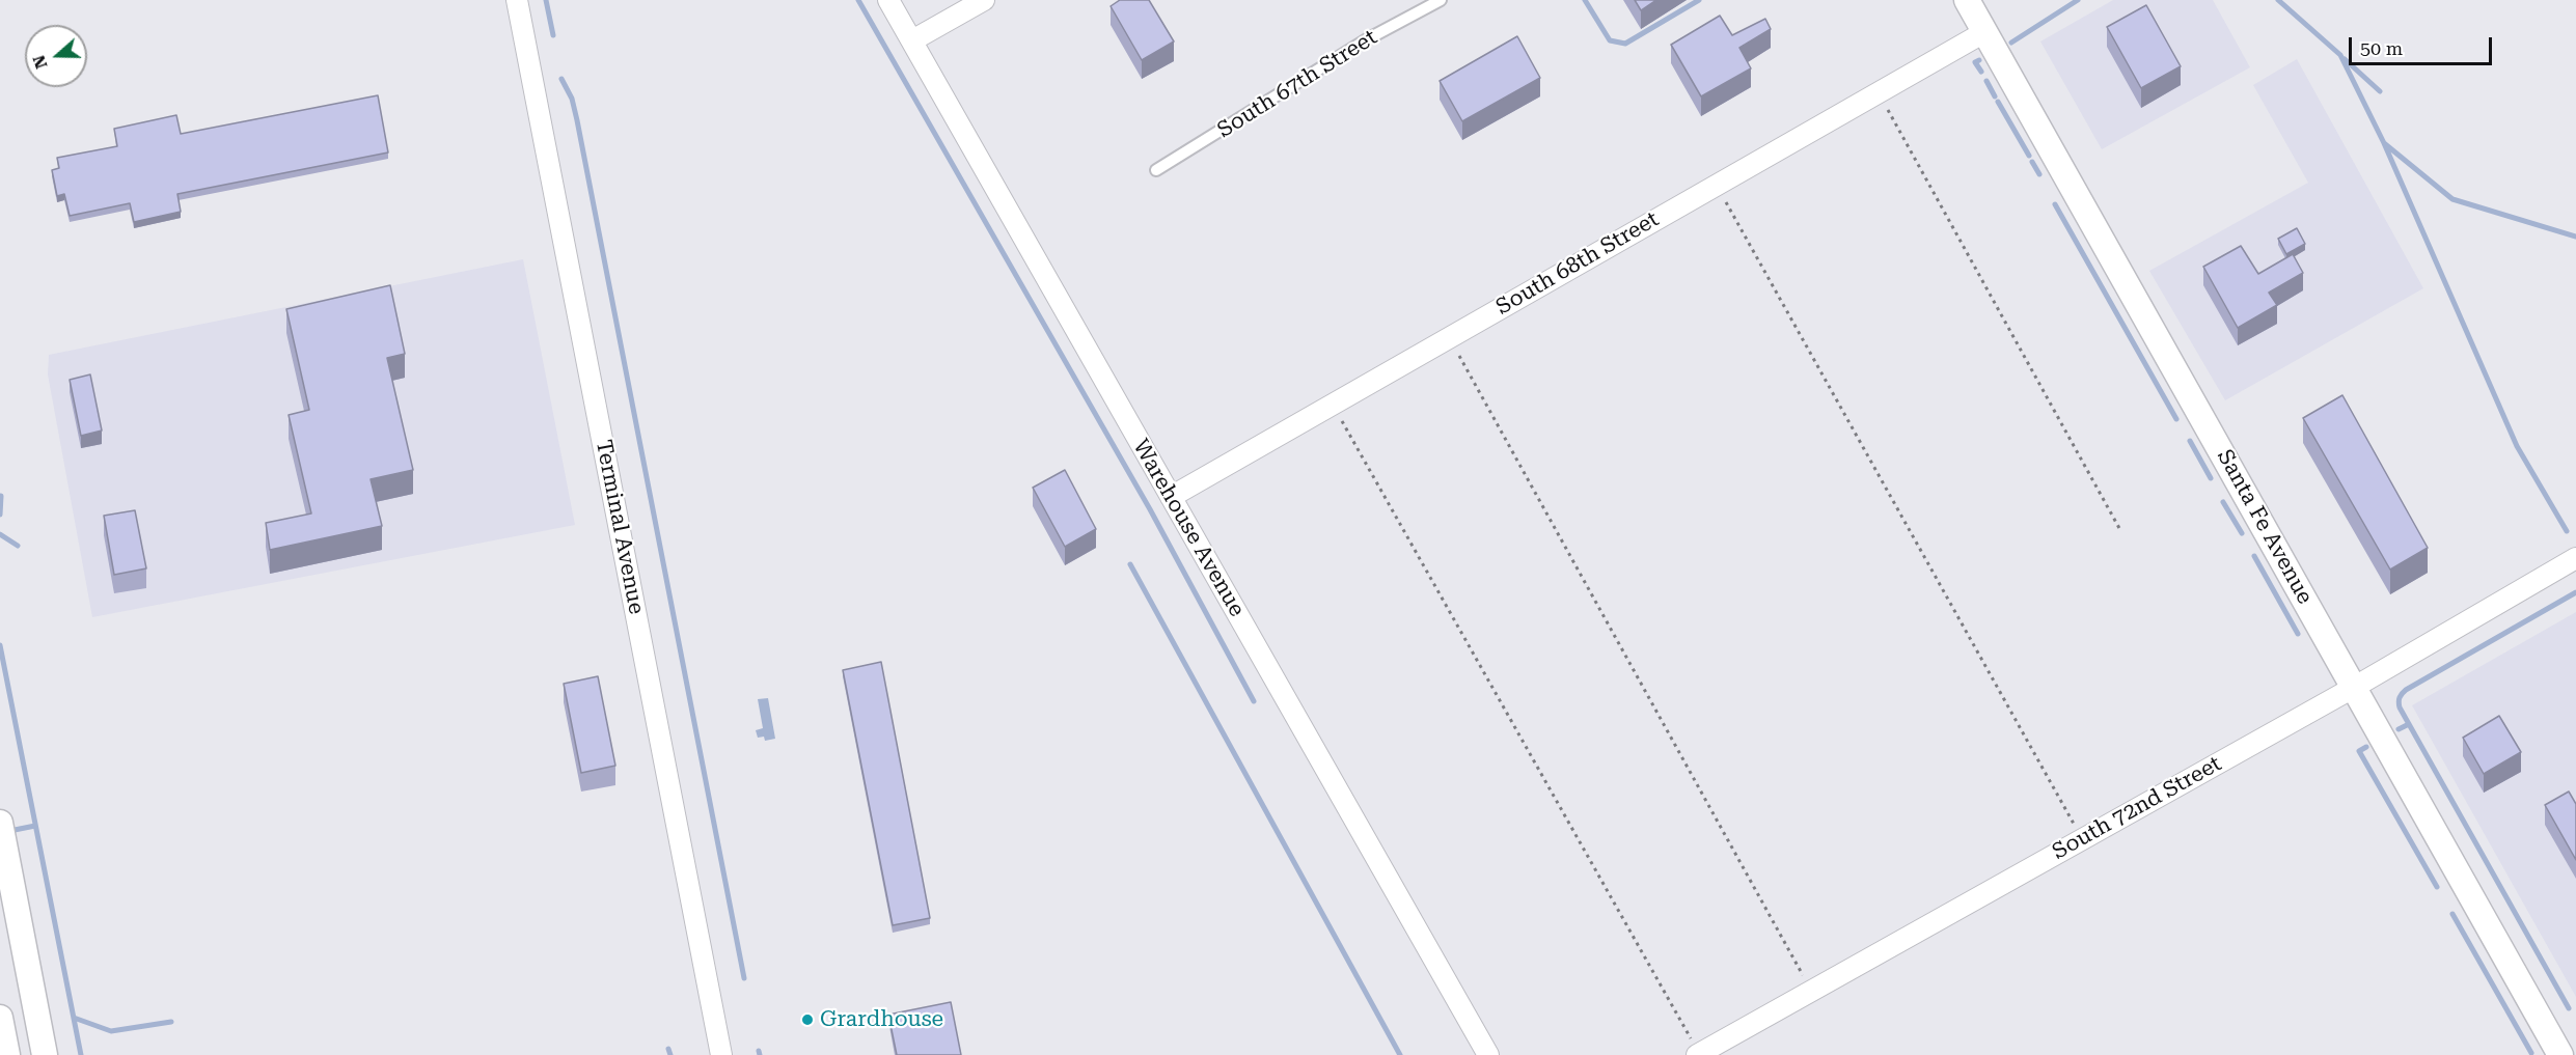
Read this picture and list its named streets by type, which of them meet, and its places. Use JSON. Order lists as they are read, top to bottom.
{
  "streets": {
    "street": [
      "South 68th Street",
      "Terminal Avenue",
      "Santa Fe Avenue",
      "Warehouse Avenue",
      "South 72nd Street"
    ],
    "lane": ["South 67th Street"]
  },
  "crossings": [
    ["South 68th Street", "Santa Fe Avenue"],
    ["South 68th Street", "Warehouse Avenue"],
    ["Santa Fe Avenue", "South 72nd Street"]
  ],
  "places": ["Grardhouse"],
  "scale_bar": "50 m",
  "north": "left"
}
